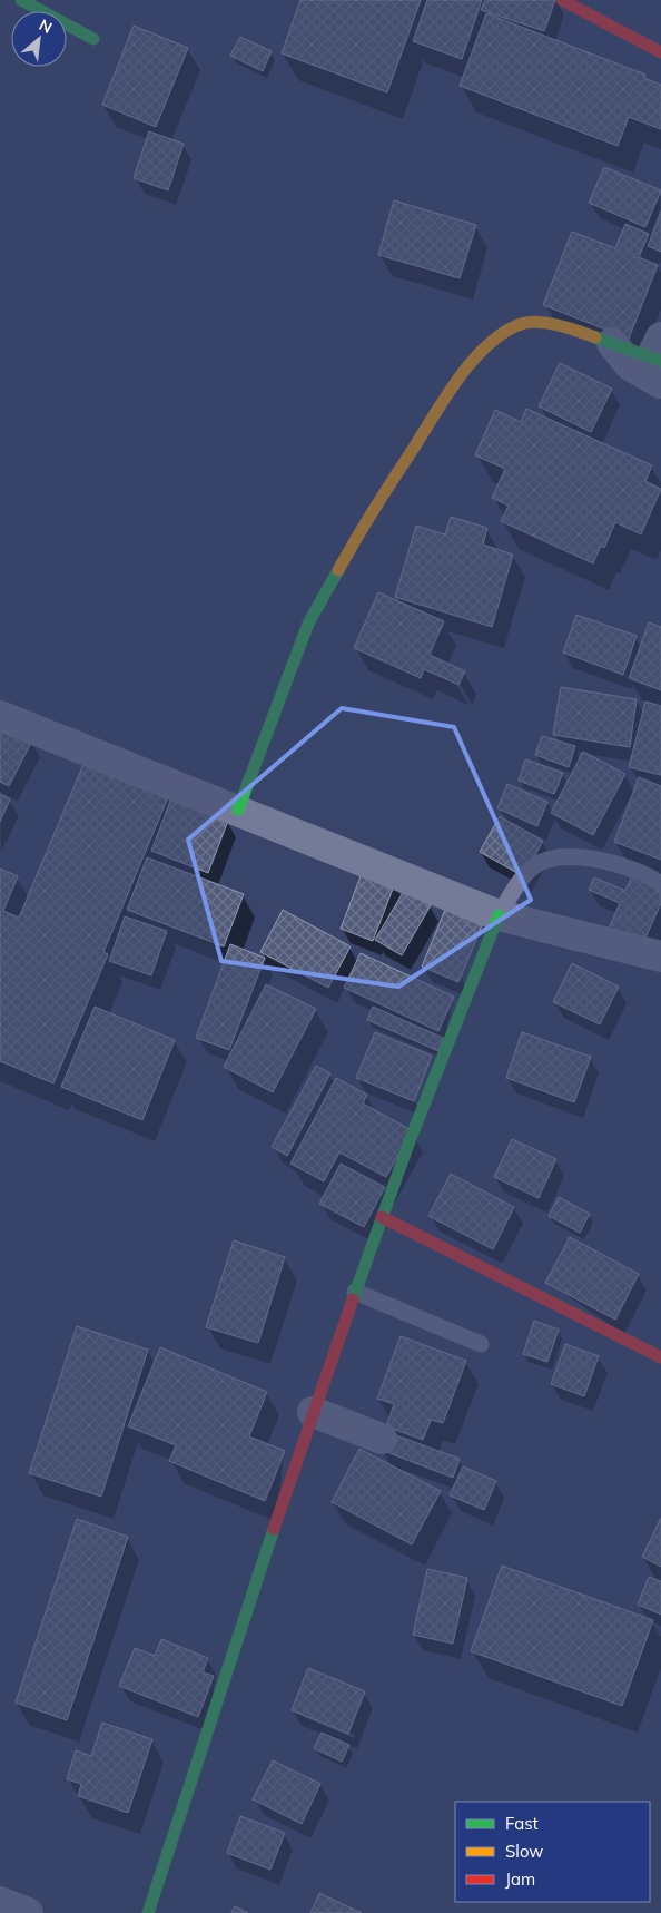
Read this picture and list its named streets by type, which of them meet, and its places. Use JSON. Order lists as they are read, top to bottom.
{
  "legend": ["Fast", "Slow", "Jam"],
  "north": "top right"
}
